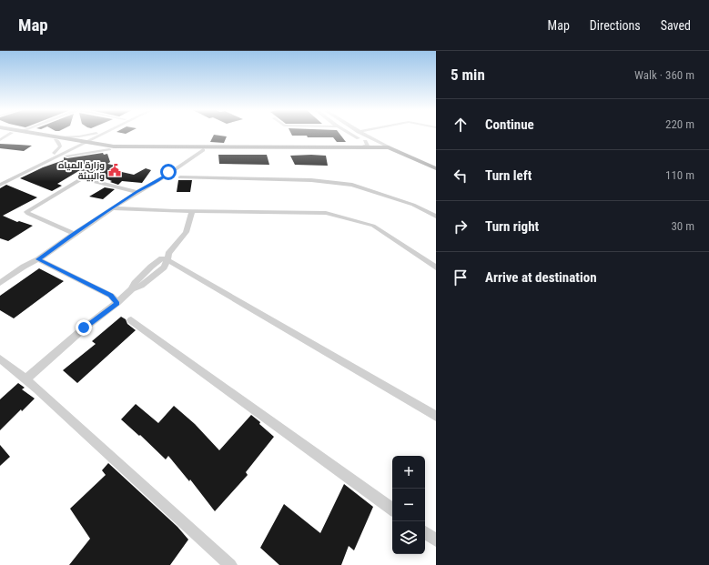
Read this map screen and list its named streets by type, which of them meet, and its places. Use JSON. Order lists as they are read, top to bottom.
{
  "places": {
    "public building": ["وزارة المياه والبيئة"]
  },
  "page": {
    "header": "Map",
    "nav": ["Map", "Directions", "Saved"],
    "heading": ["5 min", "Walk · 360 m"],
    "list": [
      ["Continue", "220 m"],
      ["Turn left", "110 m"],
      ["Turn right", "30 m"],
      "Arrive at destination"
    ],
    "map_buttons": ["+", "−"]
  }
}
